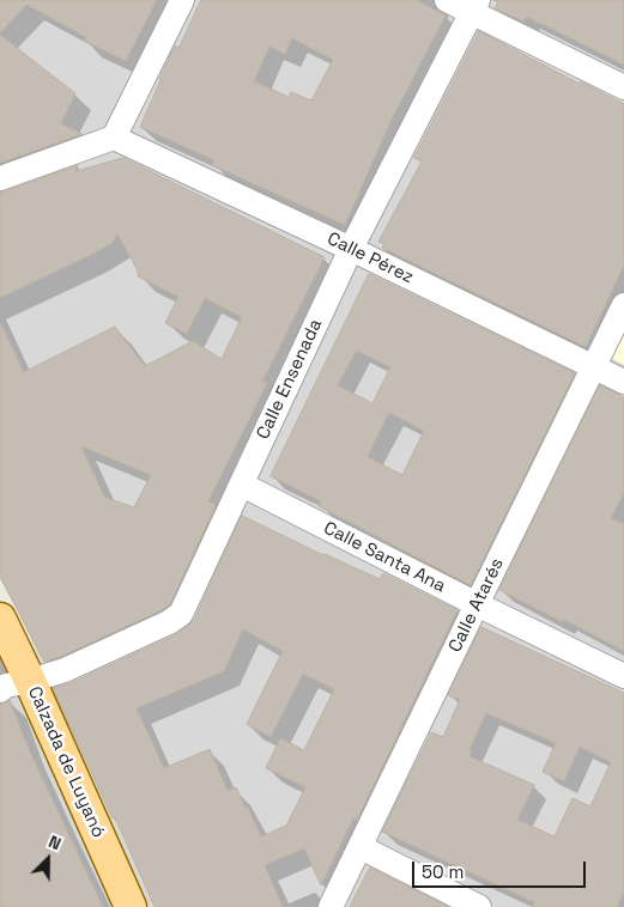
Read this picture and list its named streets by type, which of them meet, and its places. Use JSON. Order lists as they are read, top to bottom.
{
  "streets": {
    "main road": ["Calzada de Luyanó"],
    "street": [
      "Calle Pérez",
      "Calle Ensenada",
      "Calle Santa Ana",
      "Calle Atarés"
    ]
  },
  "crossings": [
    ["Calle Pérez", "Calle Ensenada"],
    ["Calle Pérez", "Calle Atarés"],
    ["Calle Ensenada", "Calle Santa Ana"],
    ["Calle Ensenada", "Calzada de Luyanó"],
    ["Calle Santa Ana", "Calle Atarés"]
  ],
  "scale_bar": "50 m",
  "north": "top right"
}
